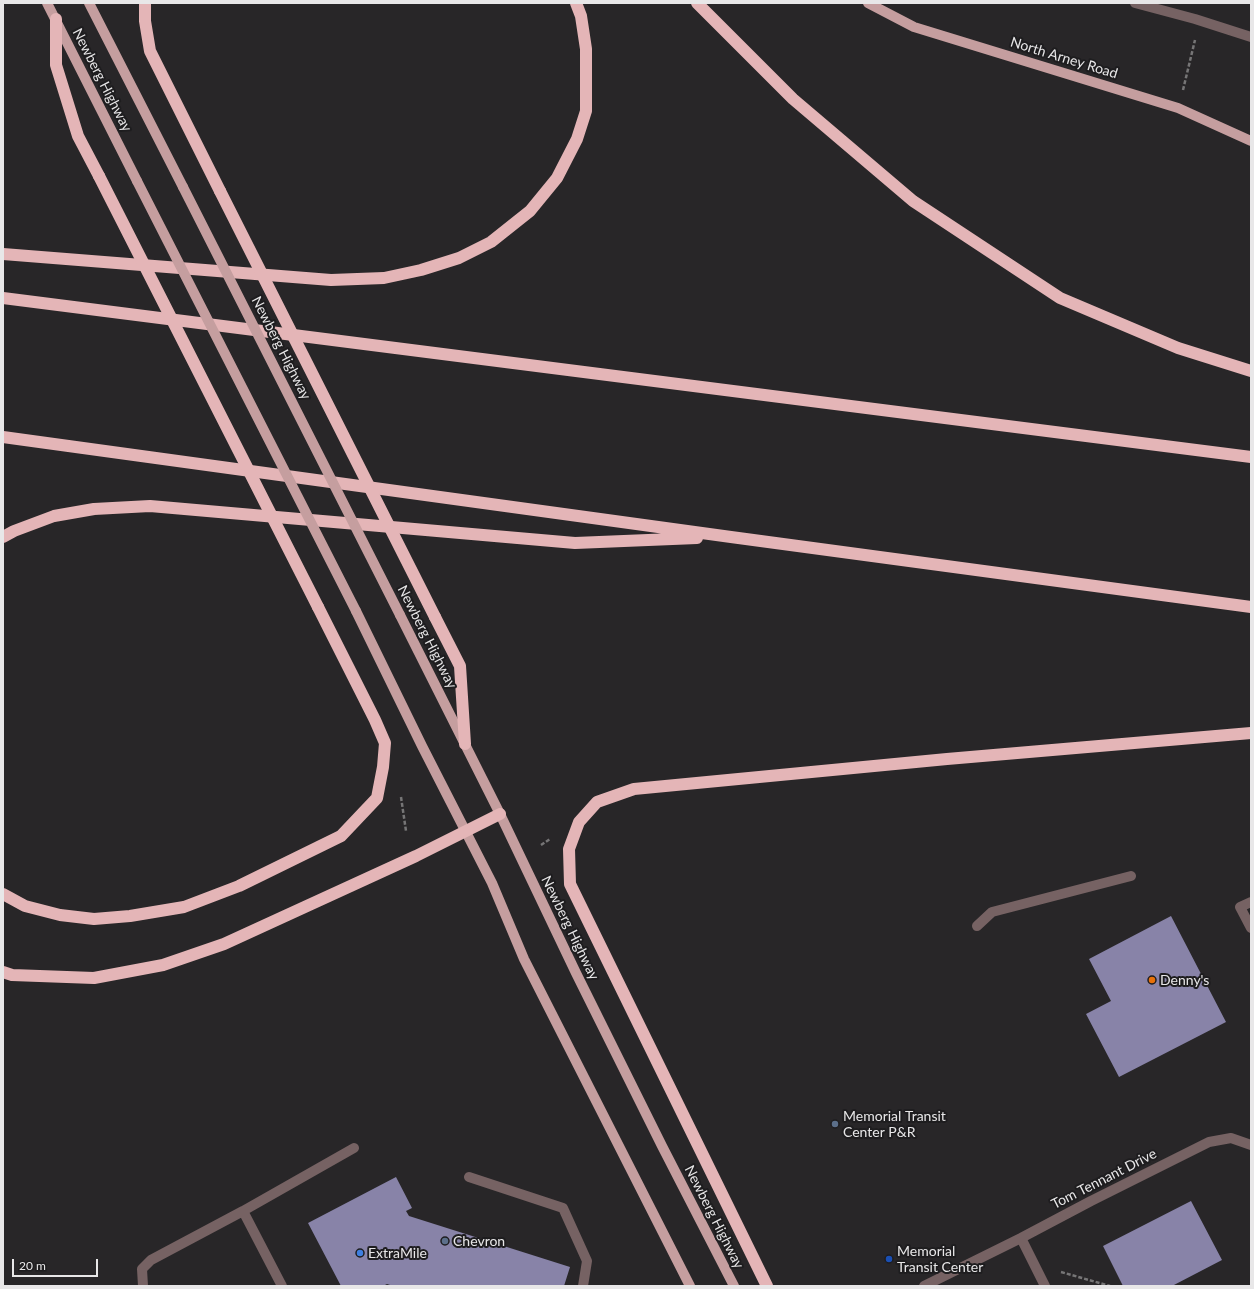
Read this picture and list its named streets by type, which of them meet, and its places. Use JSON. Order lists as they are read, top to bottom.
{
  "streets": {
    "main road": ["North Arney Road", "Newberg Highway"],
    "street": ["Tom Tennant Drive"]
  },
  "places": [
    "Denny's",
    "Memorial Transit Center P&R",
    "Chevron",
    "ExtraMile",
    "Memorial Transit Center"
  ],
  "scale_bar": "20 m"
}
